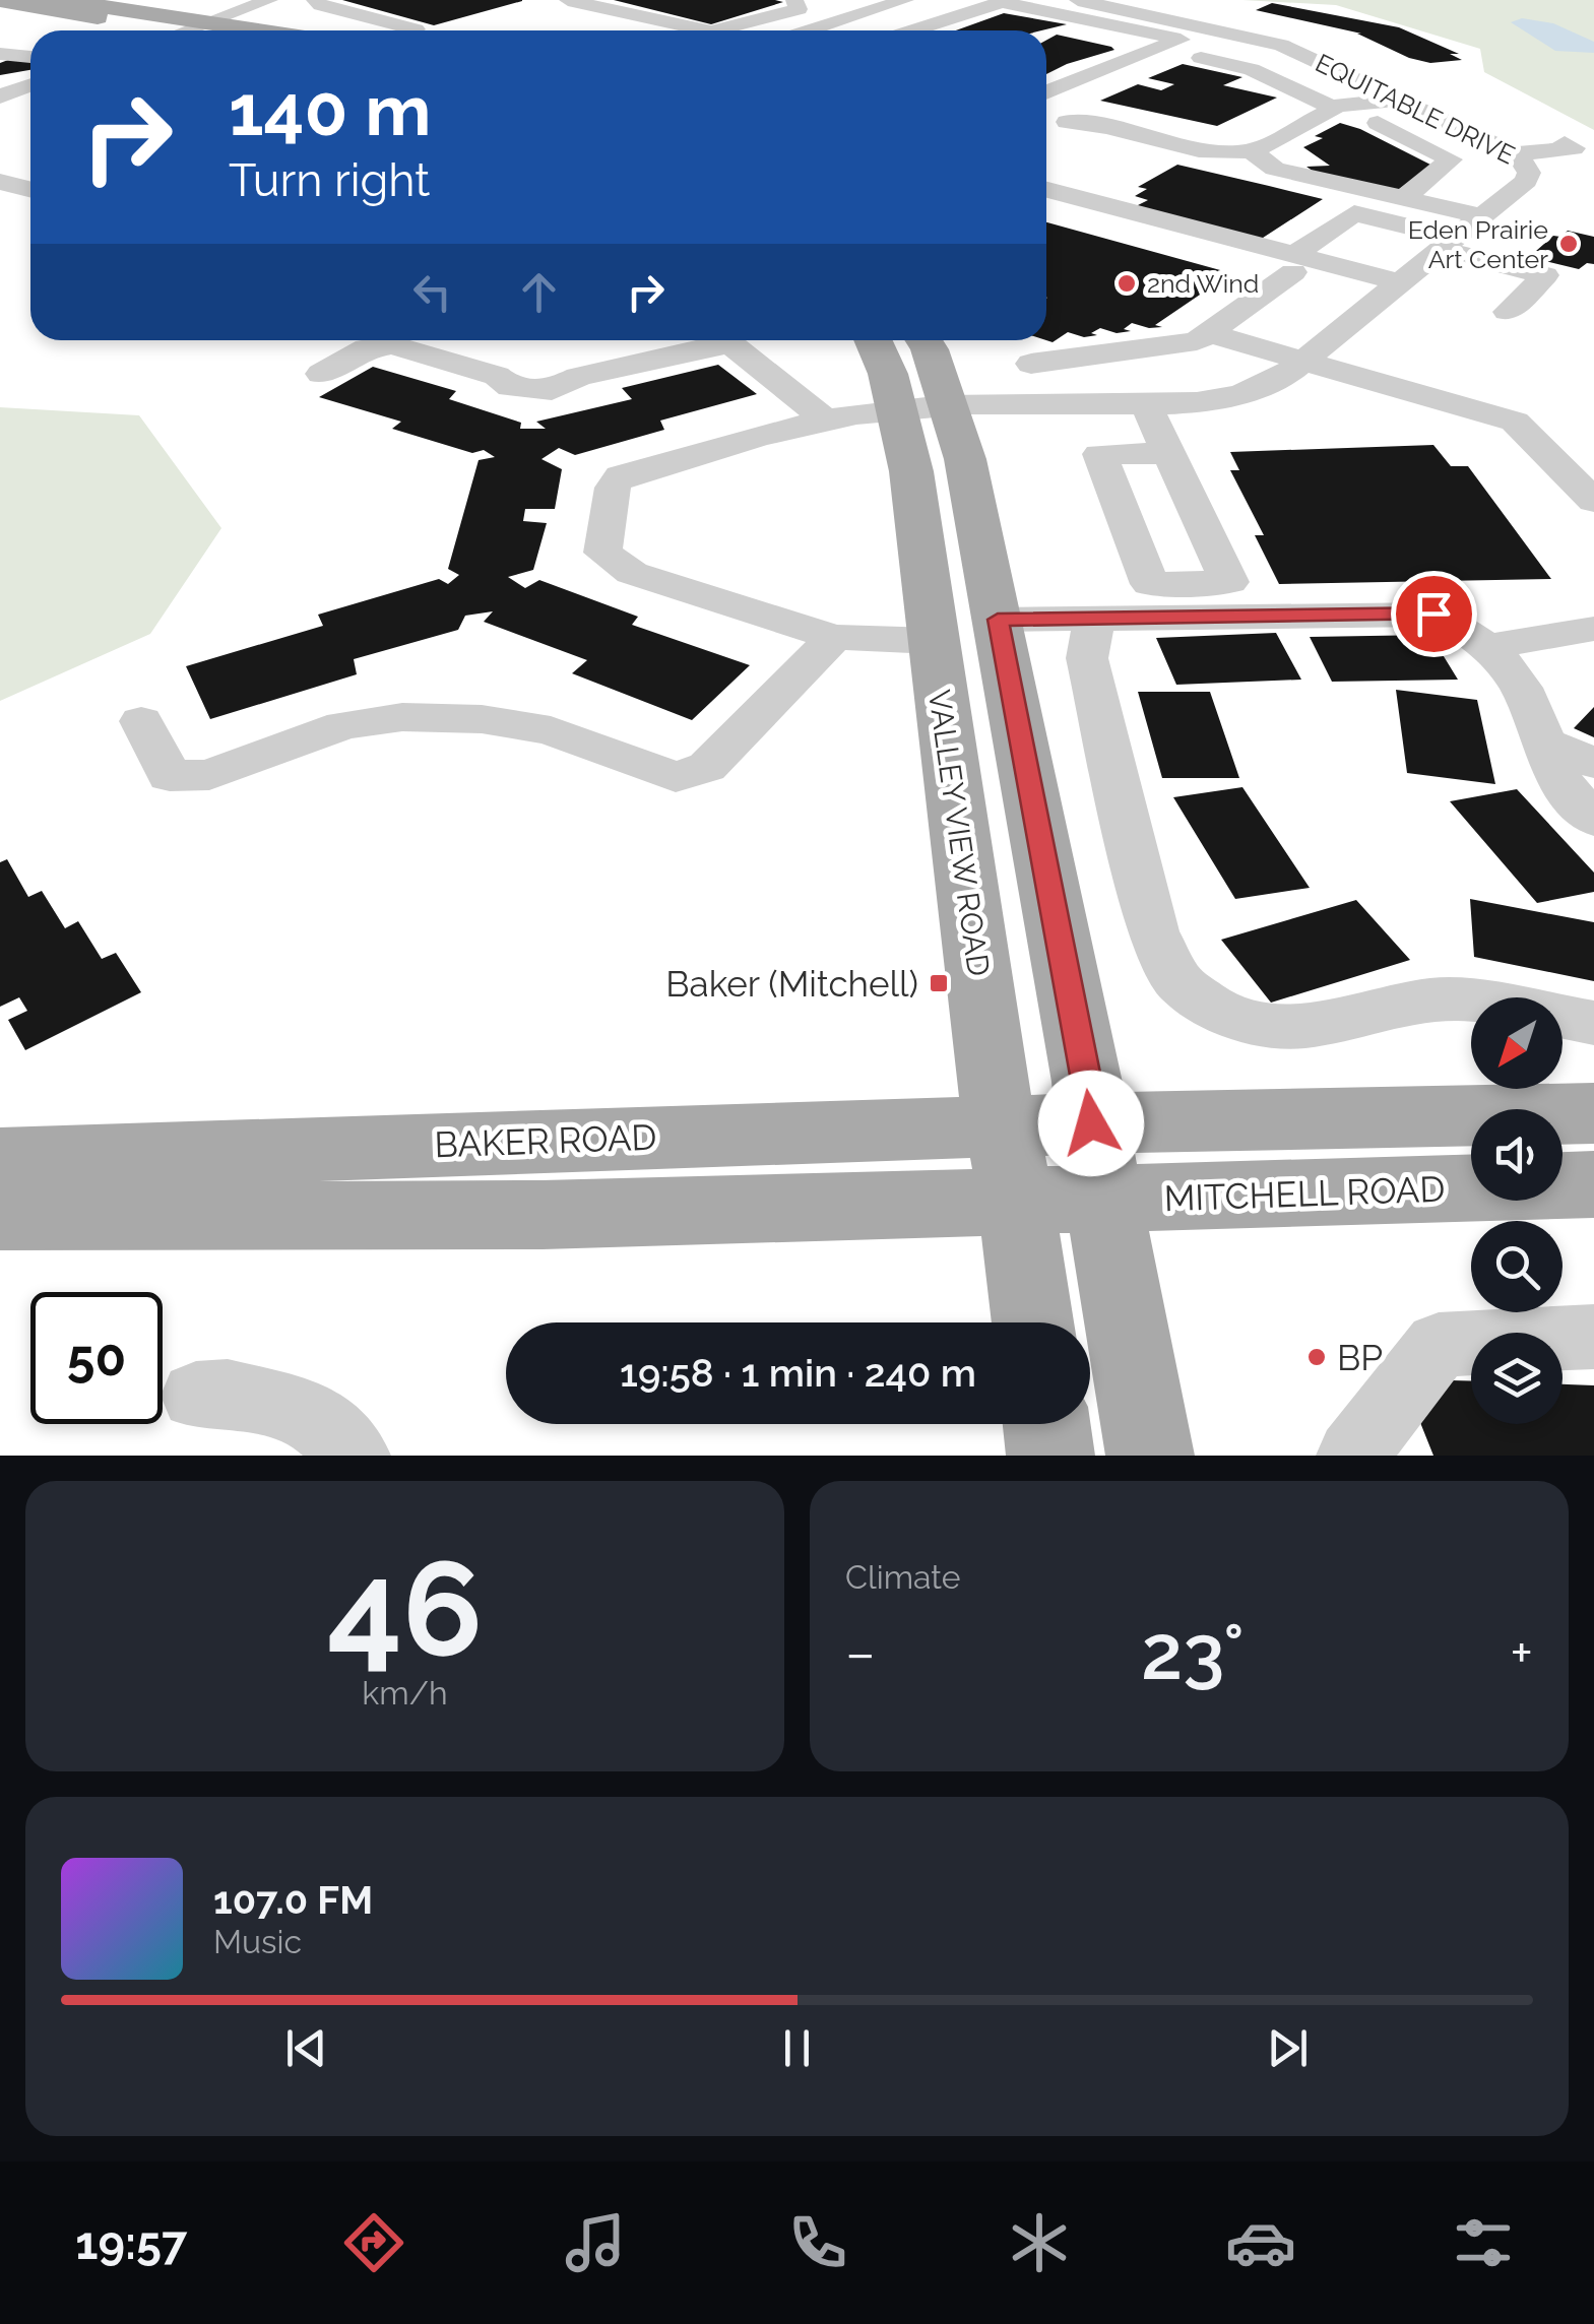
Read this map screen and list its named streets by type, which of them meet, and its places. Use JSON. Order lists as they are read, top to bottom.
{
  "streets": {
    "main road": ["VALLEY VIEW ROAD", "BAKER ROAD", "MITCHELL ROAD"],
    "street": ["EQUITABLE DRIVE"]
  },
  "crossings": [
    ["EQUITABLE DRIVE", "VALLEY VIEW ROAD"],
    ["VALLEY VIEW ROAD", "BAKER ROAD"],
    ["VALLEY VIEW ROAD", "MITCHELL ROAD"],
    ["BAKER ROAD", "MITCHELL ROAD"]
  ],
  "places": {
    "other": ["Eden Prairie Art Center", "2nd Wind", "BP"],
    "transit": ["Baker (Mitchell)"]
  },
  "north": "bottom left",
  "page": {
    "turn": ["140 m", "Turn right"],
    "limit": "50",
    "trip": "19:58 · 1 min · 240 m",
    "tile": [
      ["46", "km/h"],
      "Climate"
    ],
    "heat": ["−", "23°", "+"],
    "song": ["107.0 FM", "Music"],
    "tabs": "19:57"
  }
}
